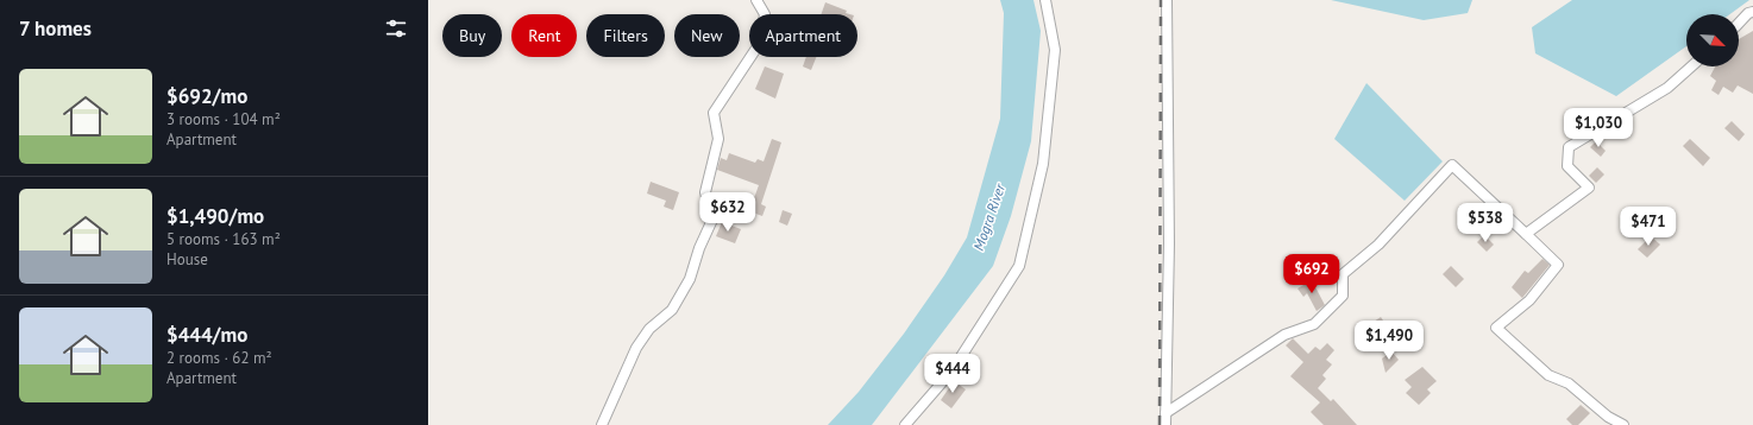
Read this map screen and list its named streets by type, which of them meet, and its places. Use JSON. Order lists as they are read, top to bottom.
{
  "water": ["Mogra River"],
  "north": "bottom right",
  "page": {
    "heading": "7 homes",
    "chip": [
      "Buy",
      "Rent",
      "Filters",
      "New",
      "Apartment"
    ],
    "list": [
      {
        "name": "$692/mo",
        "note": "3 rooms · 104 m² · Apartment"
      },
      {
        "name": "$1,490/mo",
        "note": "5 rooms · 163 m² · House"
      },
      {
        "name": "$444/mo",
        "note": "2 rooms · 62 m² · Apartment"
      }
    ],
    "price": [
      "$1,030",
      "$632",
      "$538",
      "$471",
      "$692",
      "$1,490",
      "$444"
    ]
  }
}
